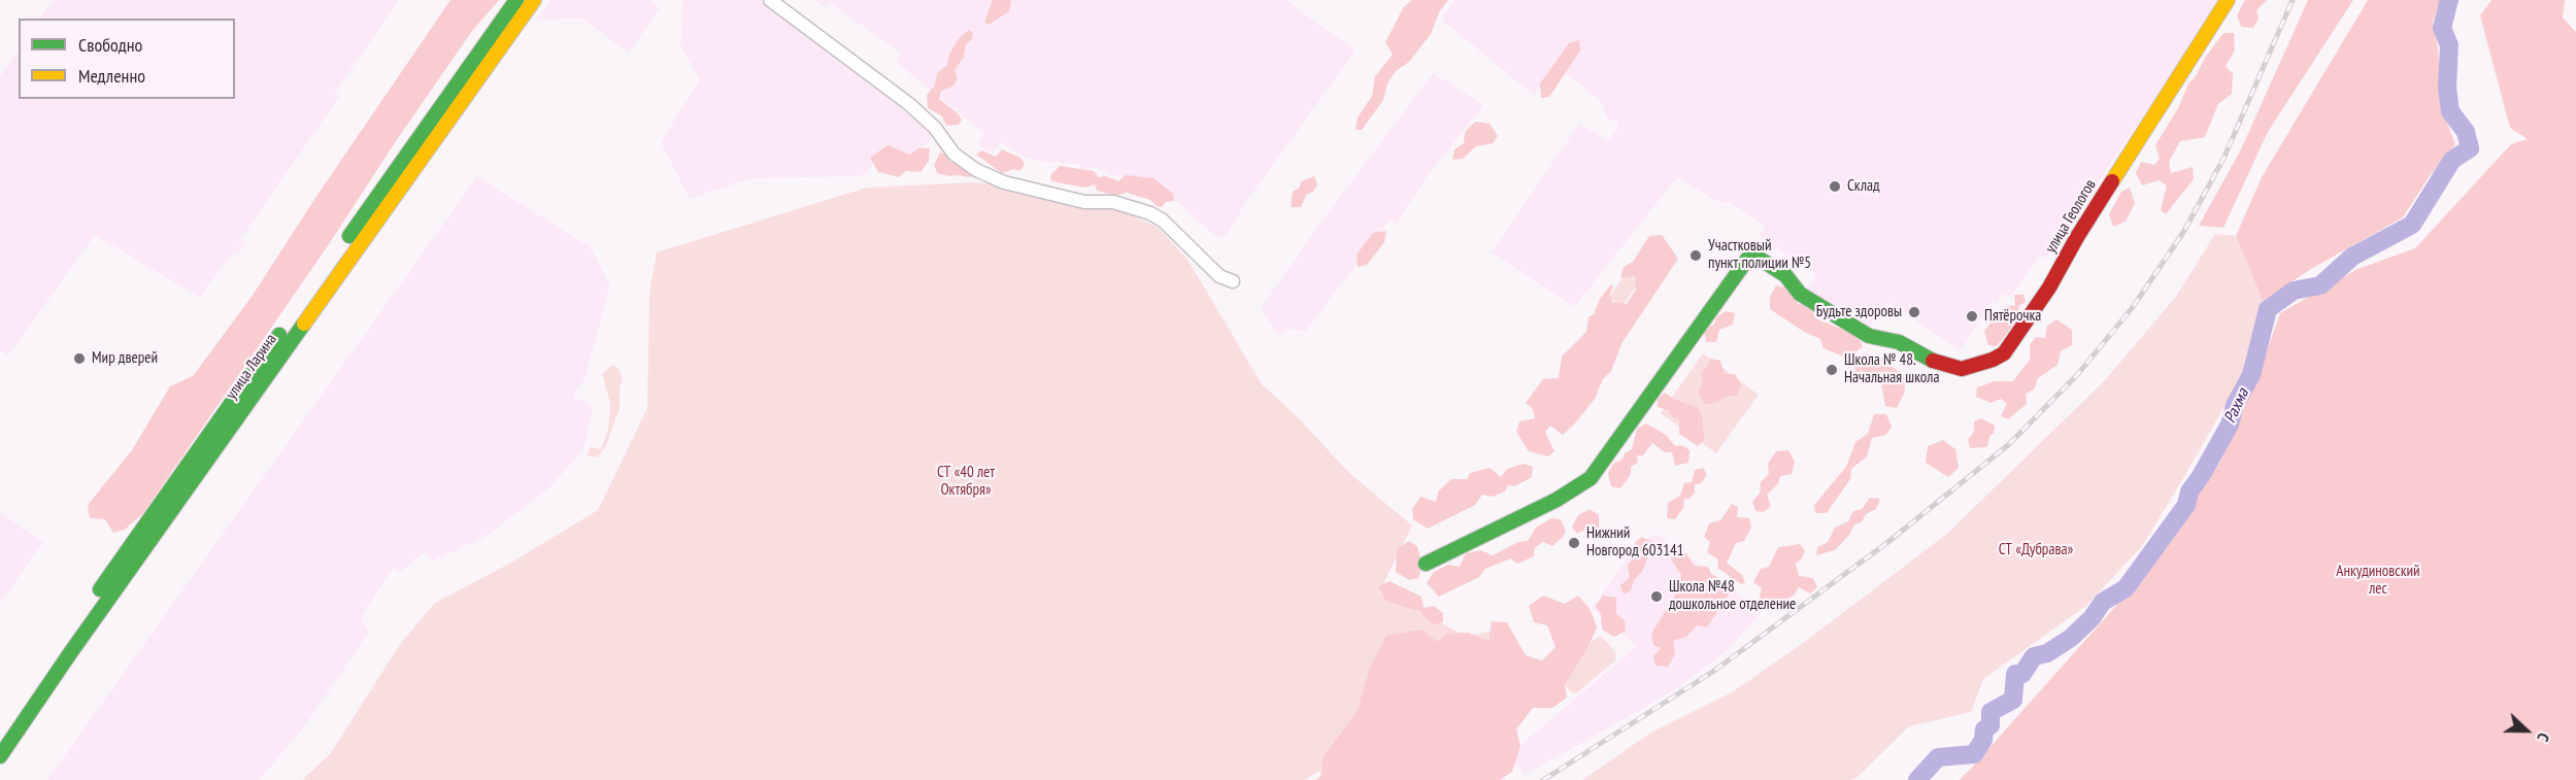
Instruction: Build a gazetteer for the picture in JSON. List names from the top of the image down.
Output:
{
  "streets": {
    "main road": ["улица Геологов", "улица Ларина"]
  },
  "water": ["Рахма"],
  "parks": ["СТ «40 лет Октября»", "СТ «Дубрава»", "Анкудиновский лес"],
  "places": [
    "Склад",
    "Участковый пункт полиции №5",
    "Будьте здоровы",
    "Пятёрочка",
    "Мир дверей",
    "Школа № 48. Начальная школа",
    "Нижний Новгород 603141",
    "Школа №48 дошкольное отделение"
  ],
  "legend": ["Свободно", "Медленно"],
  "north": "right"
}
